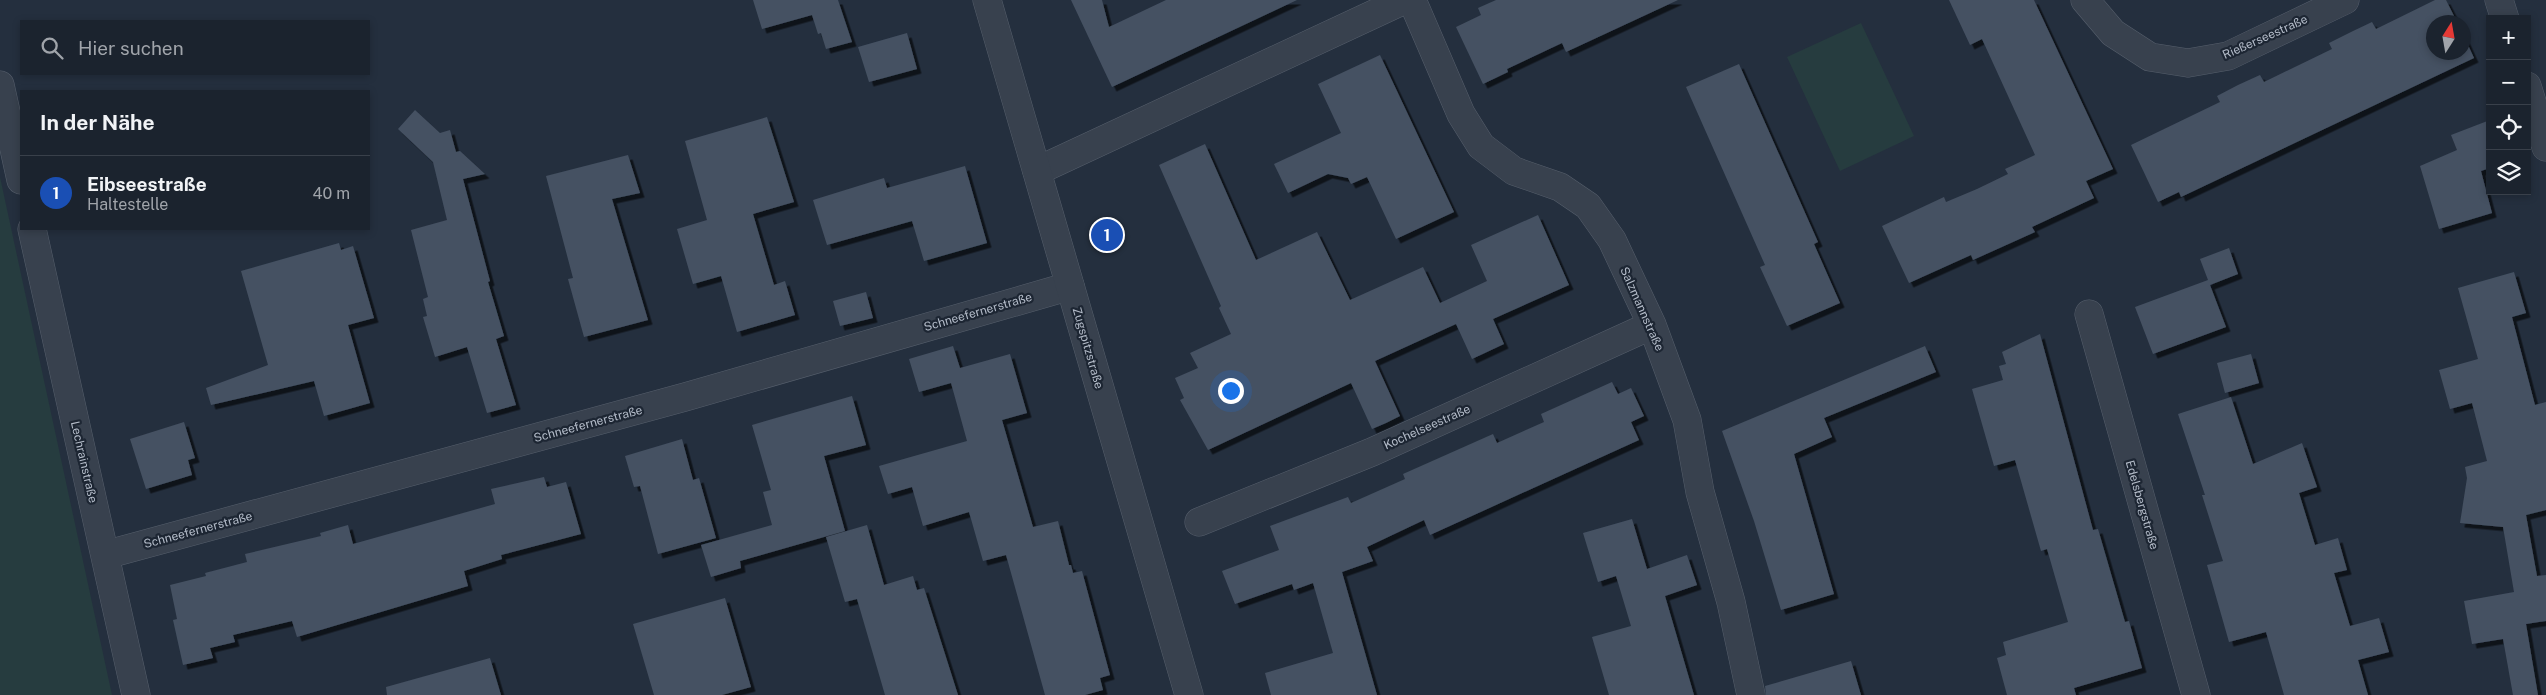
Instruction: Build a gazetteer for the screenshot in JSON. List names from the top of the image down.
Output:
{
  "streets": {
    "street": [
      "Rießerseestraße",
      "Salzmannstraße",
      "Schneefernerstraße",
      "Zugspitzstraße",
      "Kochelseestraße",
      "Lechrainstraße",
      "Edelsbergstraße"
    ]
  },
  "crossings": [
    ["Salzmannstraße", "Kochelseestraße"],
    ["Schneefernerstraße", "Zugspitzstraße"],
    ["Schneefernerstraße", "Lechrainstraße"]
  ],
  "north": "top",
  "page": {
    "map_buttons": ["+", "−"],
    "search": "Hier suchen",
    "heading": "In der Nähe",
    "list": [
      {
        "mark": "1",
        "name": "Eibseestraße",
        "note": "Haltestelle",
        "value": "40 m"
      }
    ],
    "pins": "1"
  }
}
